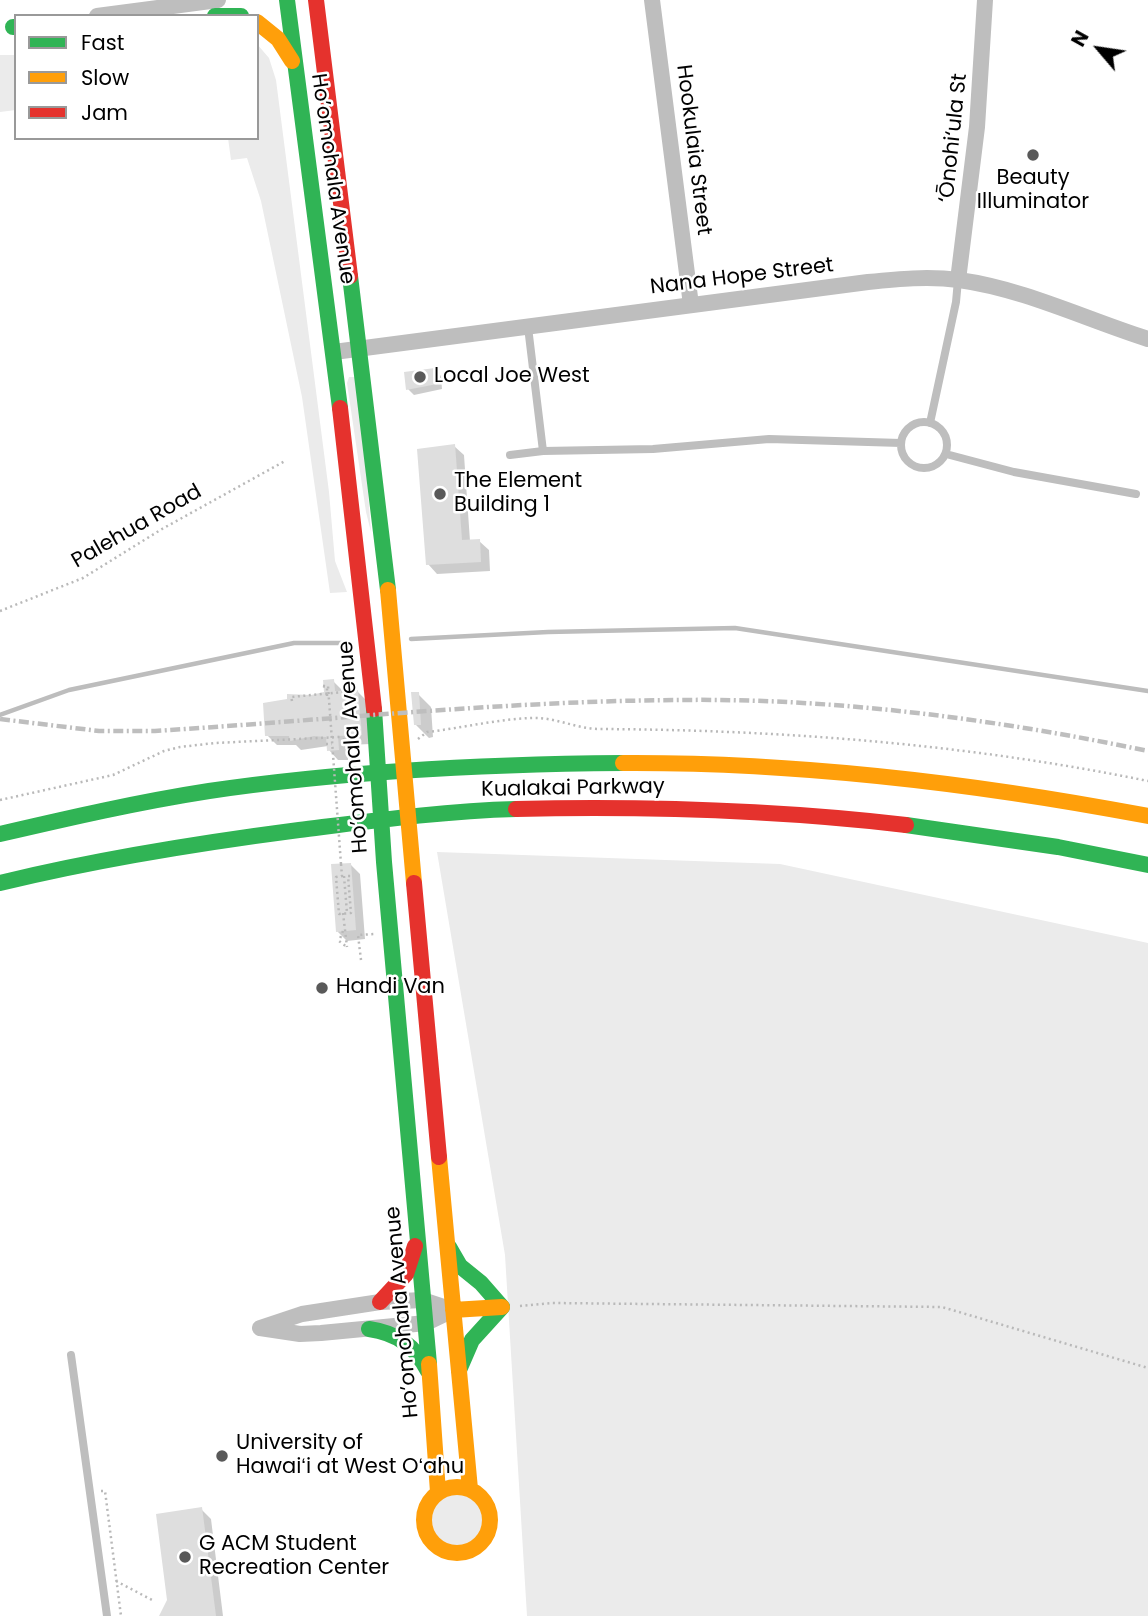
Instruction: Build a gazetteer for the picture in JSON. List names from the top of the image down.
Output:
{
  "streets": {
    "main road": ["Ho’omohala Avenue", "Kualakai Parkway"],
    "street": ["‘Ōnohi‘ula St", "Hookulaia Street", "Nana Hope Street"],
    "path": ["Palehua Road"]
  },
  "crossings": [
    ["‘Ōnohi‘ula St", "Nana Hope Street"],
    ["Hookulaia Street", "Nana Hope Street"],
    ["Ho’omohala Avenue", "Nana Hope Street"],
    ["Ho’omohala Avenue", "Kualakai Parkway"]
  ],
  "places": [
    "Beauty Illuminator",
    "Local Joe West",
    "The Element Building 1",
    "Handi Van",
    "University of Hawaiʻi at West Oʻahu",
    "G ACM Student Recreation Center"
  ],
  "legend": ["Fast", "Slow", "Jam"],
  "north": "top left"
}
